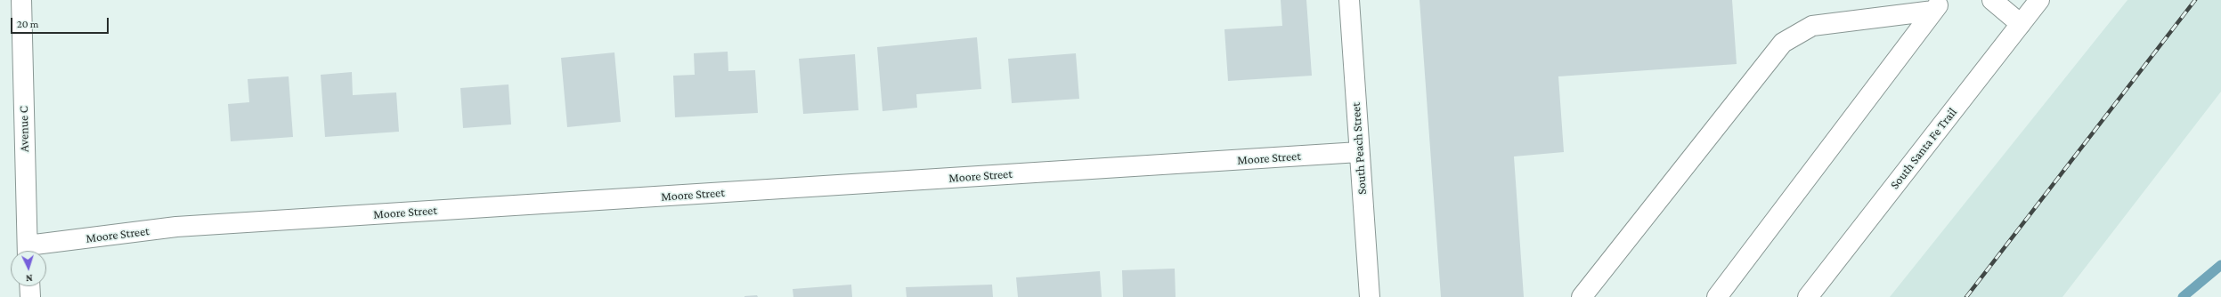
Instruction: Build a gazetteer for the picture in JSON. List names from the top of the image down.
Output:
{
  "streets": {
    "street": [
      "Avenue C",
      "South Peach Street",
      "South Santa Fe Trail",
      "Moore Street"
    ]
  },
  "crossings": [
    ["South Peach Street", "Moore Street"]
  ],
  "scale_bar": "20 m",
  "north": "bottom"
}
